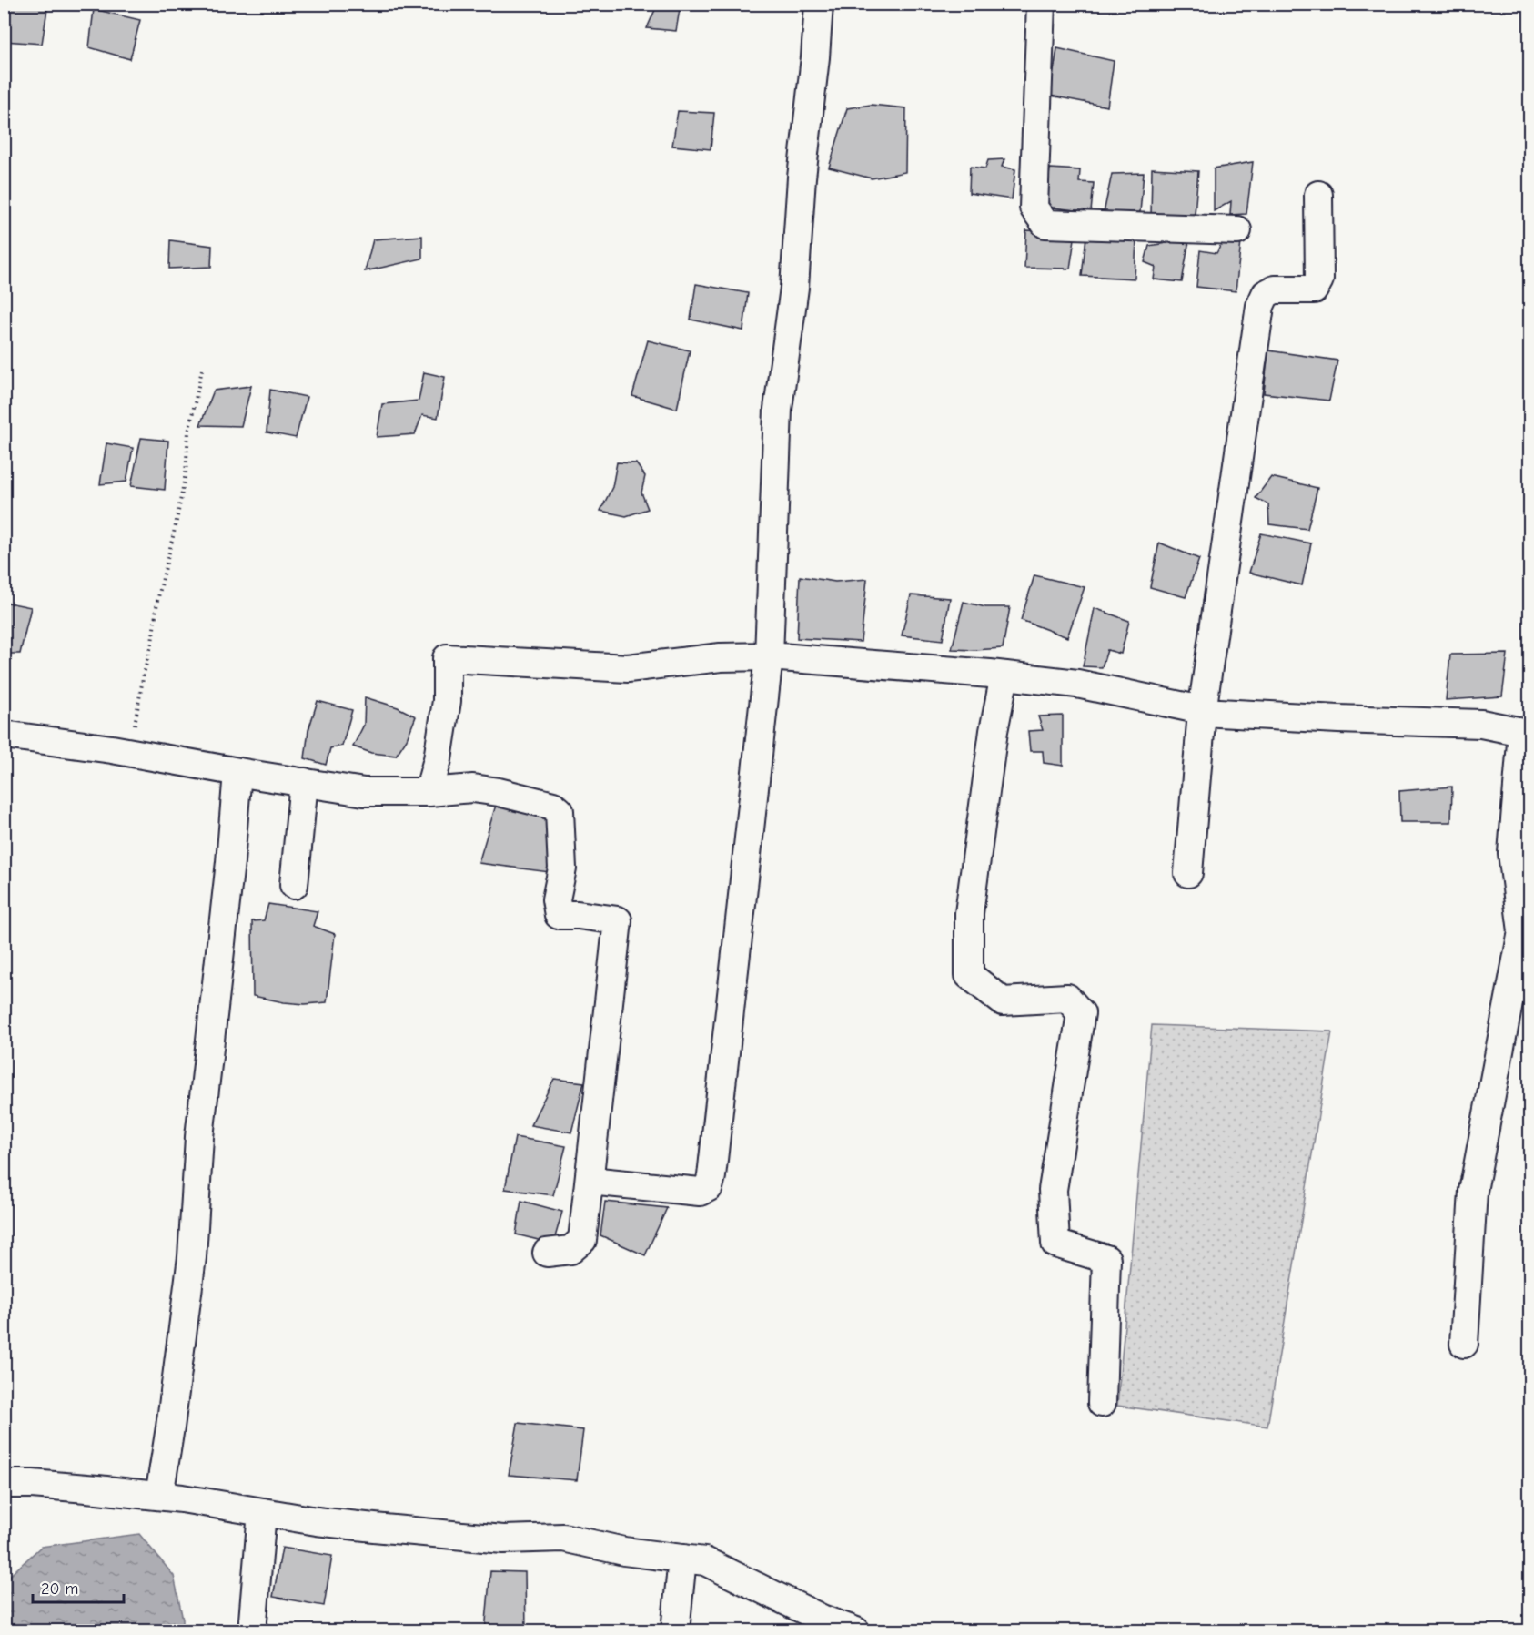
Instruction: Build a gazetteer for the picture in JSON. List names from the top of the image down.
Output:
{
  "scale_bar": "20 m"
}
